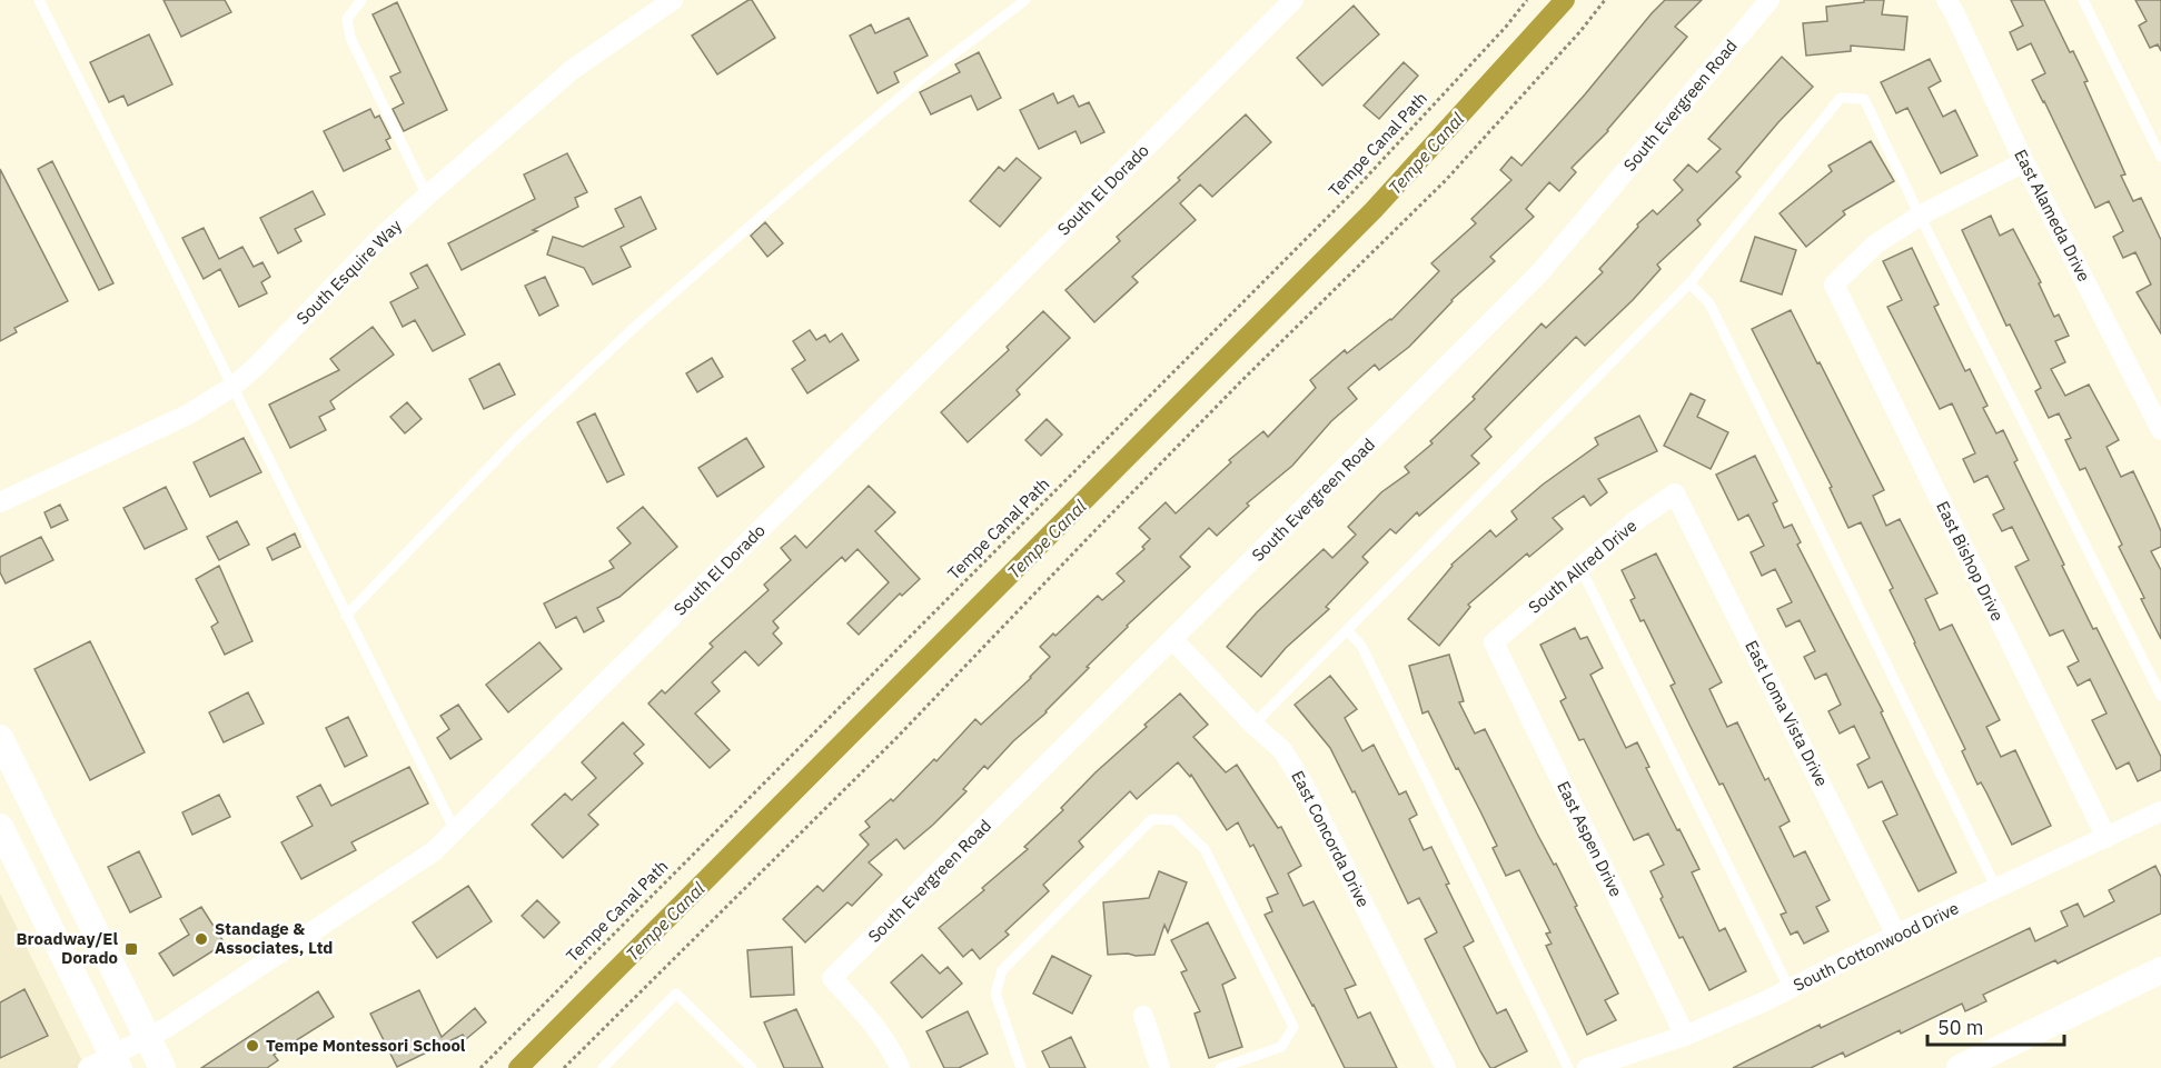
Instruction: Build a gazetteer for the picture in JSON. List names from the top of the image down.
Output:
{
  "streets": {
    "street": [
      "South Evergreen Road",
      "South El Dorado",
      "East Alameda Drive",
      "South Esquire Way",
      "East Bishop Drive",
      "South Allred Drive",
      "East Loma Vista Drive",
      "East Concorda Drive",
      "East Aspen Drive",
      "South Cottonwood Drive"
    ],
    "path": ["Tempe Canal Path"]
  },
  "crossings": [
    ["South Evergreen Road", "East Concorda Drive"],
    ["East Bishop Drive", "South Cottonwood Drive"],
    ["South Allred Drive", "East Loma Vista Drive"],
    ["South Allred Drive", "East Aspen Drive"],
    ["East Loma Vista Drive", "South Cottonwood Drive"],
    ["East Aspen Drive", "South Cottonwood Drive"]
  ],
  "water": ["Tempe Canal"],
  "places": {
    "other": ["Standage & Associates, Ltd", "Tempe Montessori School"],
    "transit": ["Broadway/El Dorado"]
  },
  "scale_bar": "50 m"
}
